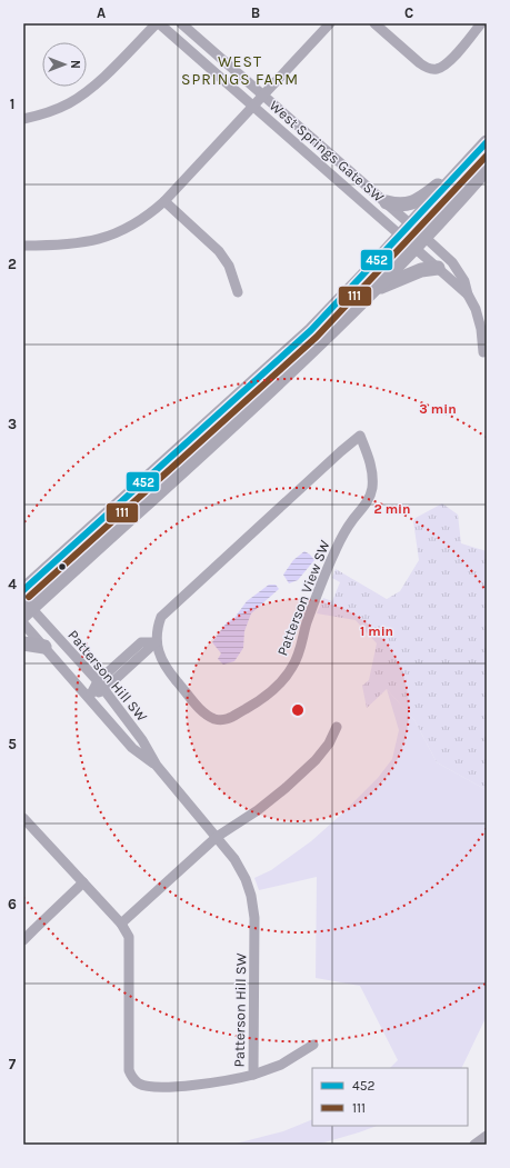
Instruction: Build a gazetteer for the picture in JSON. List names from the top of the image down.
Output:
{
  "streets": {
    "street": ["West Springs Gate SW", "Patterson View SW", "Patterson Hill SW"]
  },
  "districts": ["WEST SPRINGS FARM"],
  "lines": ["transit line 452", "transit line 111"],
  "legend": ["452", "111"],
  "north": "right",
  "grid": {
    "columns": ["A", "B", "C"],
    "rows": [
      "1",
      "2",
      "3",
      "4",
      "5",
      "6",
      "7"
    ]
  },
  "rings": ["3 min", "2 min", "1 min"]
}
